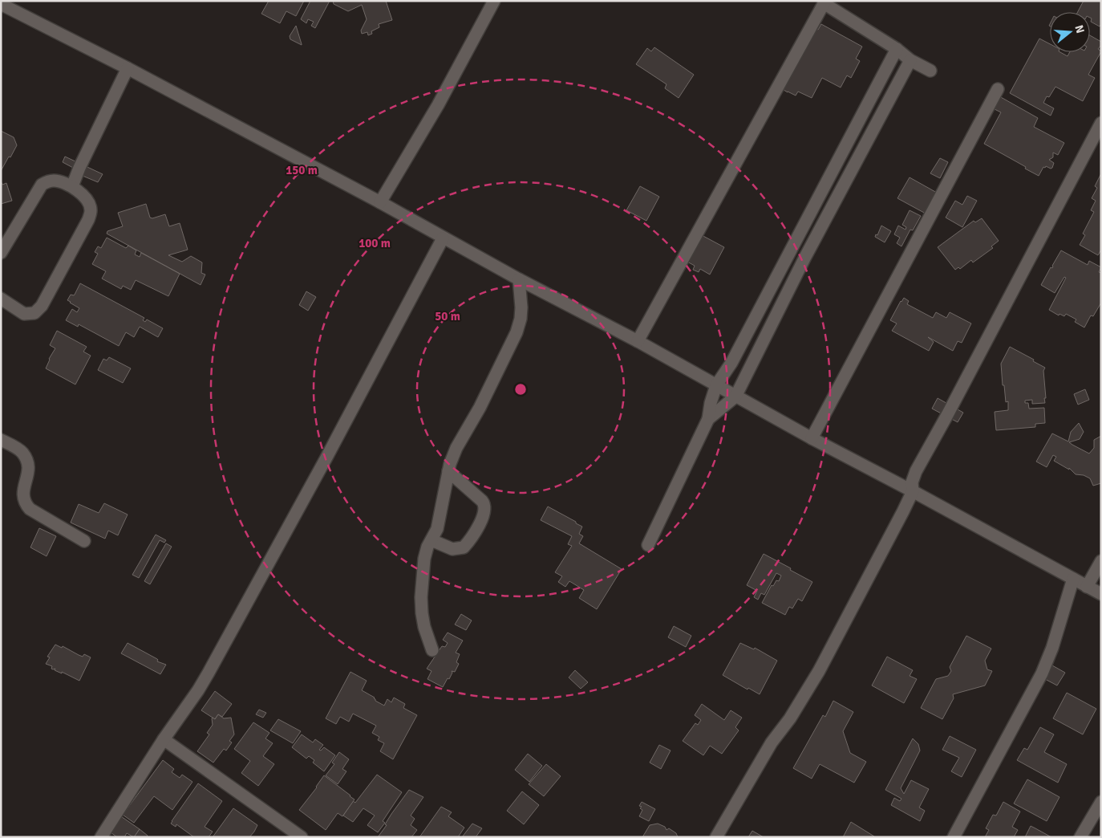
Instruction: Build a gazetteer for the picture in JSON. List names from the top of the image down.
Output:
{
  "north": "right",
  "rings": ["150 m", "100 m", "50 m"]
}
